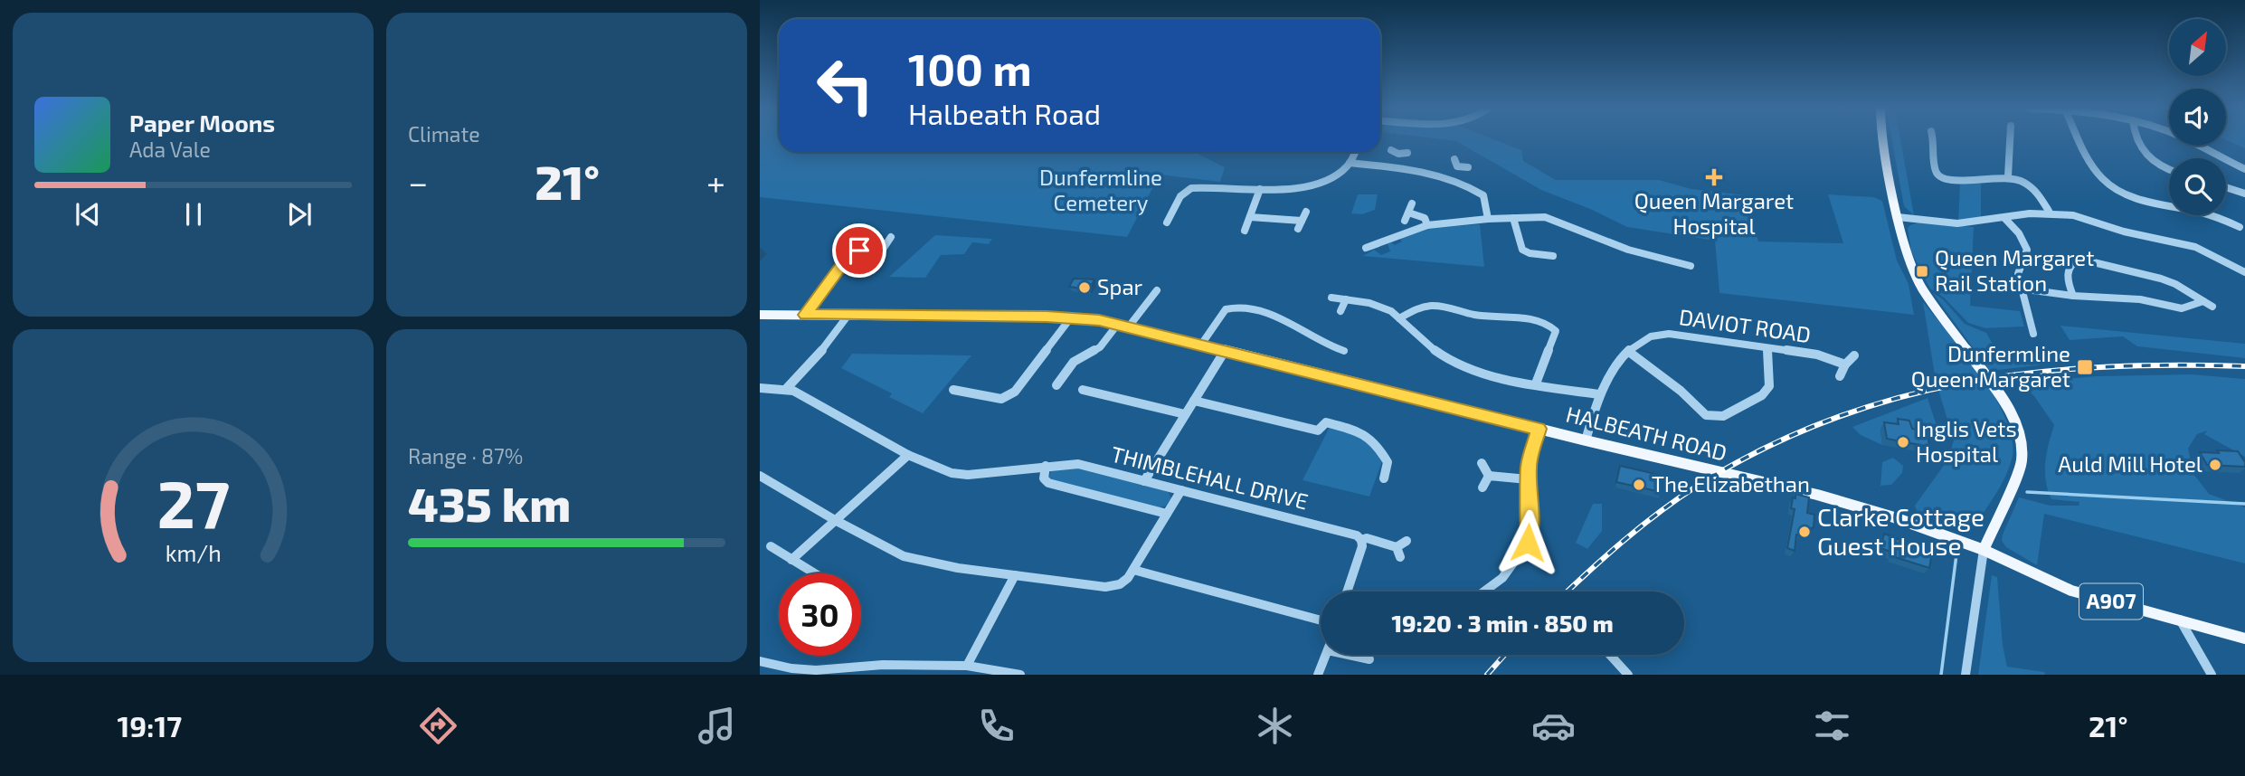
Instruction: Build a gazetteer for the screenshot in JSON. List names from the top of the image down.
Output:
{
  "streets": {
    "main road": ["HALBEATH ROAD", "A907"],
    "street": ["DAVIOT ROAD", "THIMBLEHALL DRIVE"]
  },
  "crossings": [
    ["DAVIOT ROAD", "HALBEATH ROAD"]
  ],
  "parks": ["Dunfermline Cemetery"],
  "places": {
    "health": ["Queen Margaret Hospital"],
    "transit": ["Queen Margaret Rail Station", "Dunfermline Queen Margaret"],
    "other": [
      "Spar",
      "Inglis Vets Hospital",
      "Auld Mill Hotel",
      "The Elizabethan",
      "Clarke Cottage Guest House"
    ]
  },
  "north": "top right",
  "page": {
    "tile": [
      "Climate",
      ["Range · 87%", "435 km"]
    ],
    "turn": ["100 m", "Halbeath Road"],
    "song": ["Paper Moons", "Ada Vale"],
    "heat": ["−", "21°", "+"],
    "limit": "30",
    "trip": "19:20 · 3 min · 850 m",
    "tabs": ["19:17", "21°"],
    "gauge": ["27", "km/h"]
  }
}
